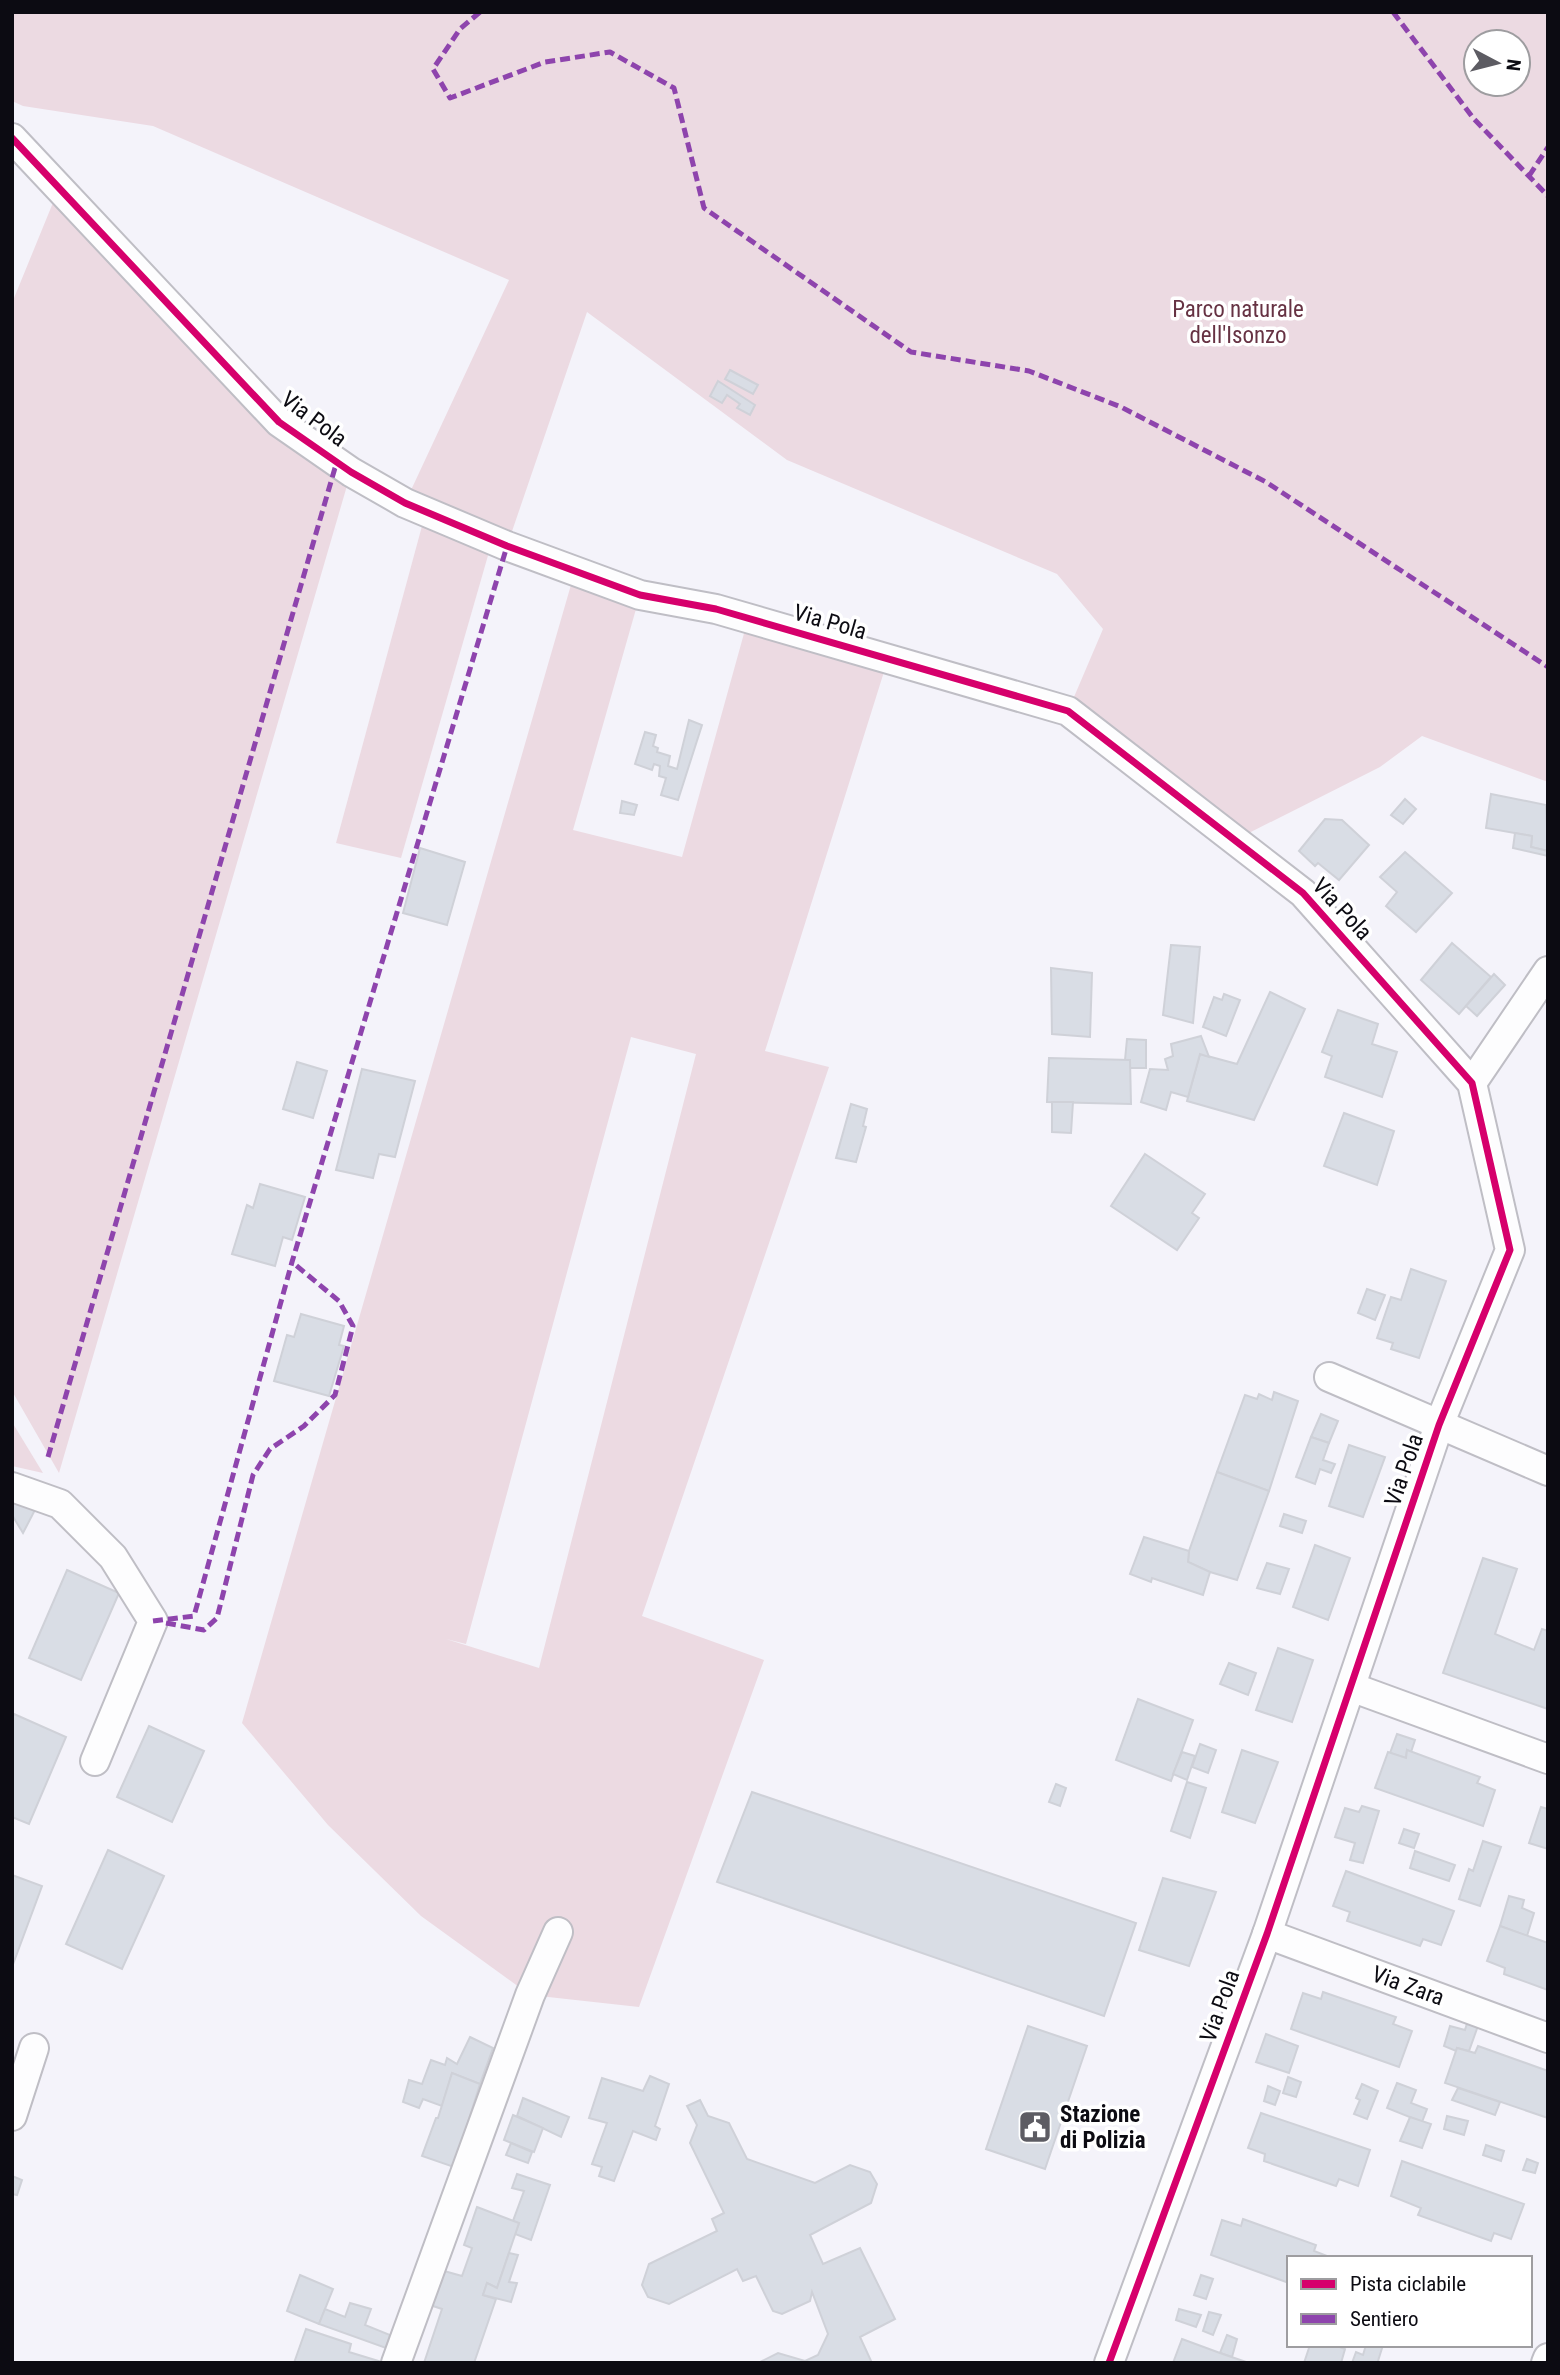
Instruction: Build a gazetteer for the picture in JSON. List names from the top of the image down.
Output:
{
  "streets": {
    "street": ["Via Pola", "Via Zara"]
  },
  "crossings": [
    ["Via Pola", "Via Zara"]
  ],
  "parks": ["Parco naturale dell'Isonzo"],
  "places": {
    "public building": ["Stazione di Polizia"]
  },
  "legend": ["Pista ciclabile", "Sentiero"],
  "north": "right"
}
